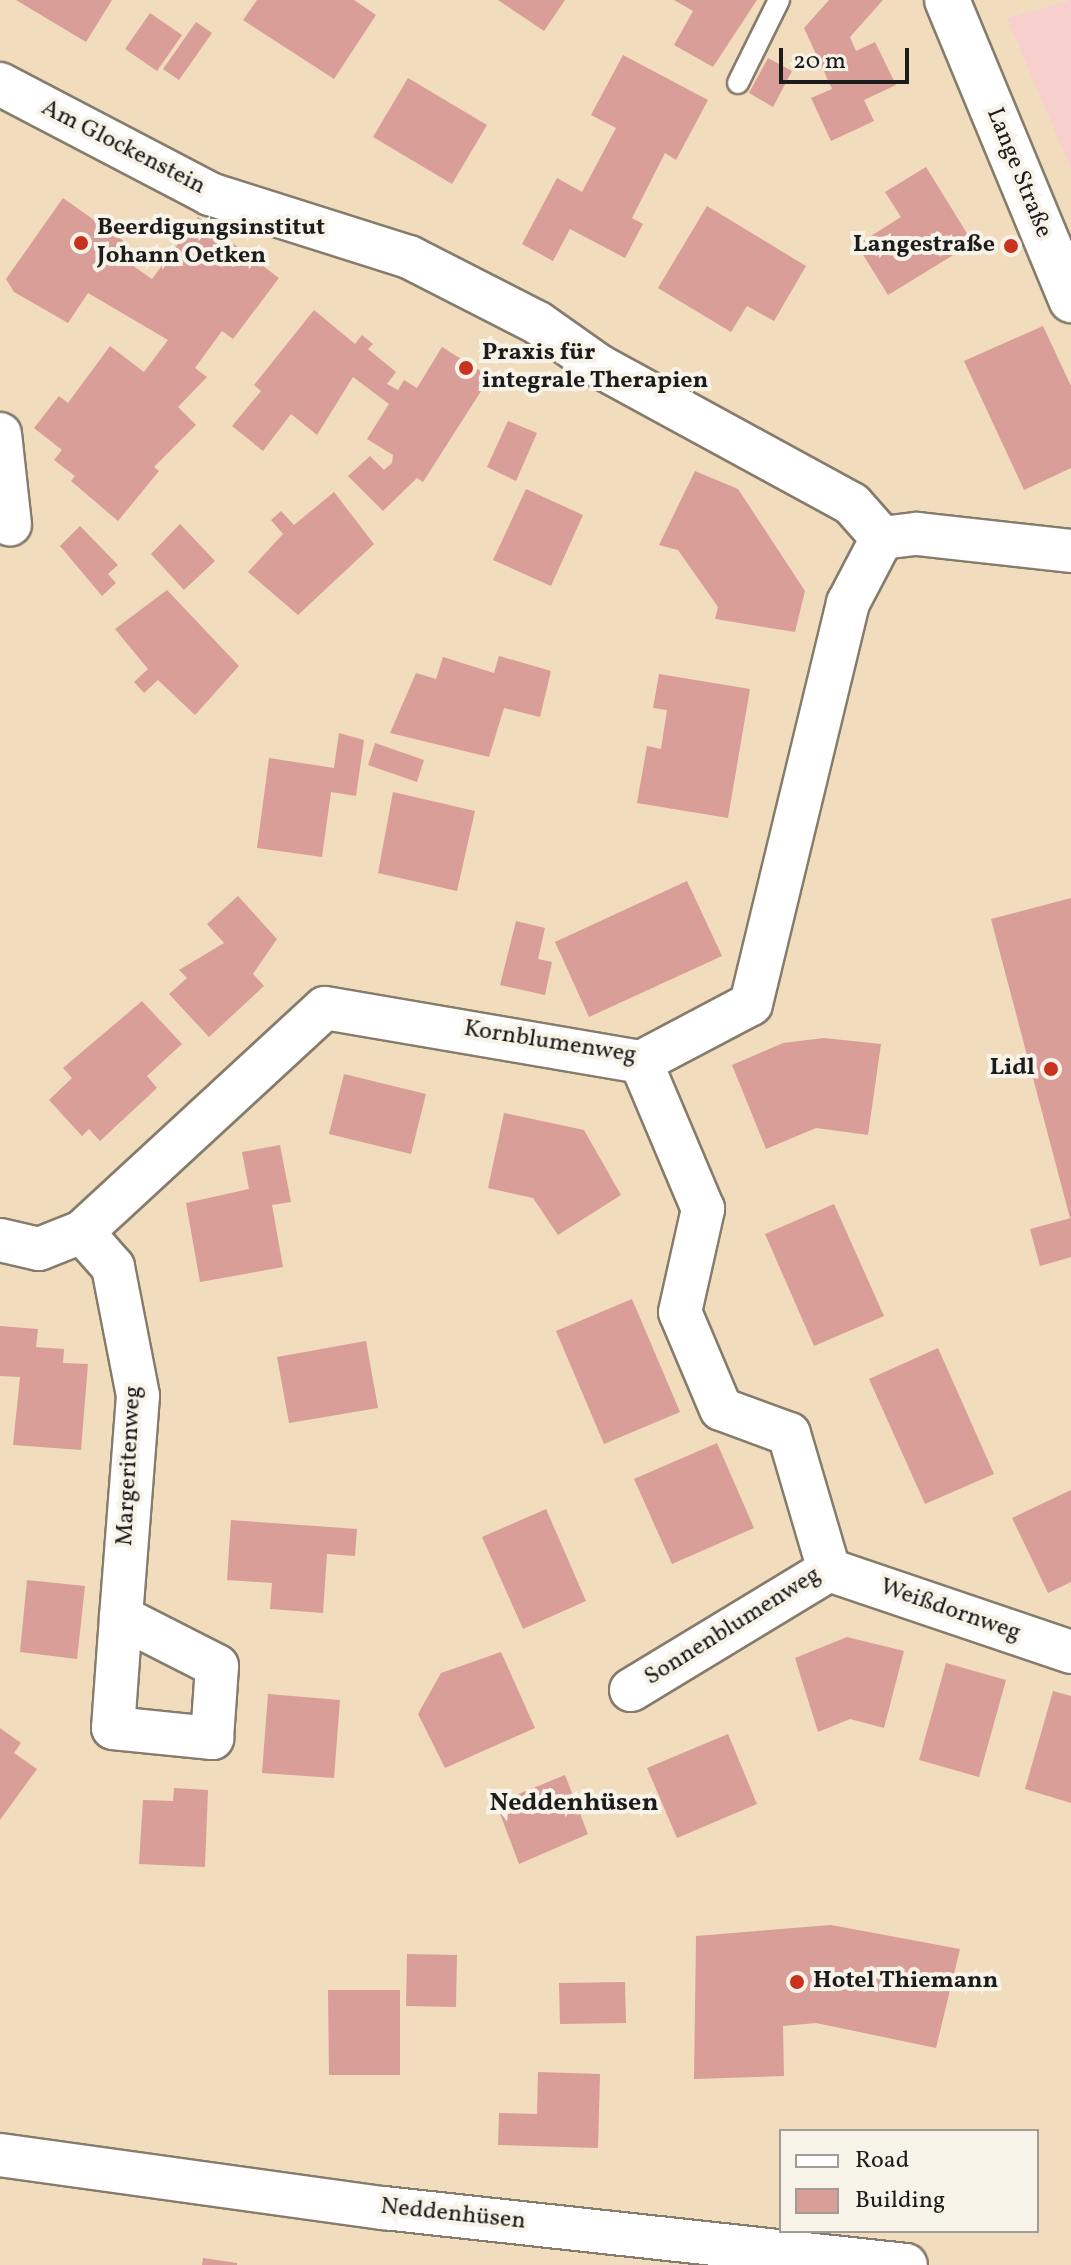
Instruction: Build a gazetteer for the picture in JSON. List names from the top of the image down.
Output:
{
  "streets": {
    "street": [
      "Am Glockenstein",
      "Lange Straße",
      "Kornblumenweg",
      "Margeritenweg",
      "Weißdornweg",
      "Sonnenblumenweg",
      "Neddenhüsen"
    ]
  },
  "crossings": [
    ["Am Glockenstein", "Kornblumenweg"],
    ["Kornblumenweg", "Margeritenweg"],
    ["Kornblumenweg", "Sonnenblumenweg"],
    ["Weißdornweg", "Sonnenblumenweg"]
  ],
  "districts": ["Neddenhüsen"],
  "places": [
    "Beerdigungsinstitut Johann Oetken",
    "Langestraße",
    "Praxis für integrale Therapien",
    "Lidl",
    "Hotel Thiemann"
  ],
  "legend": ["Road", "Building"],
  "scale_bar": "20 m"
}
